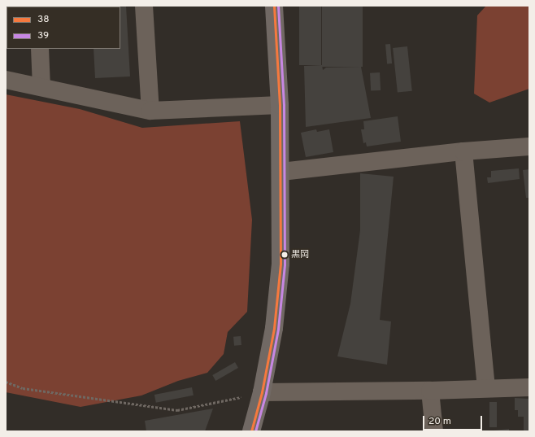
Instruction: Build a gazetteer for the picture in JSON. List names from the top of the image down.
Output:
{
  "places": ["黒岡"],
  "lines": ["transit line 38", "transit line 39"],
  "legend": ["38", "39"],
  "scale_bar": "20 m"
}
